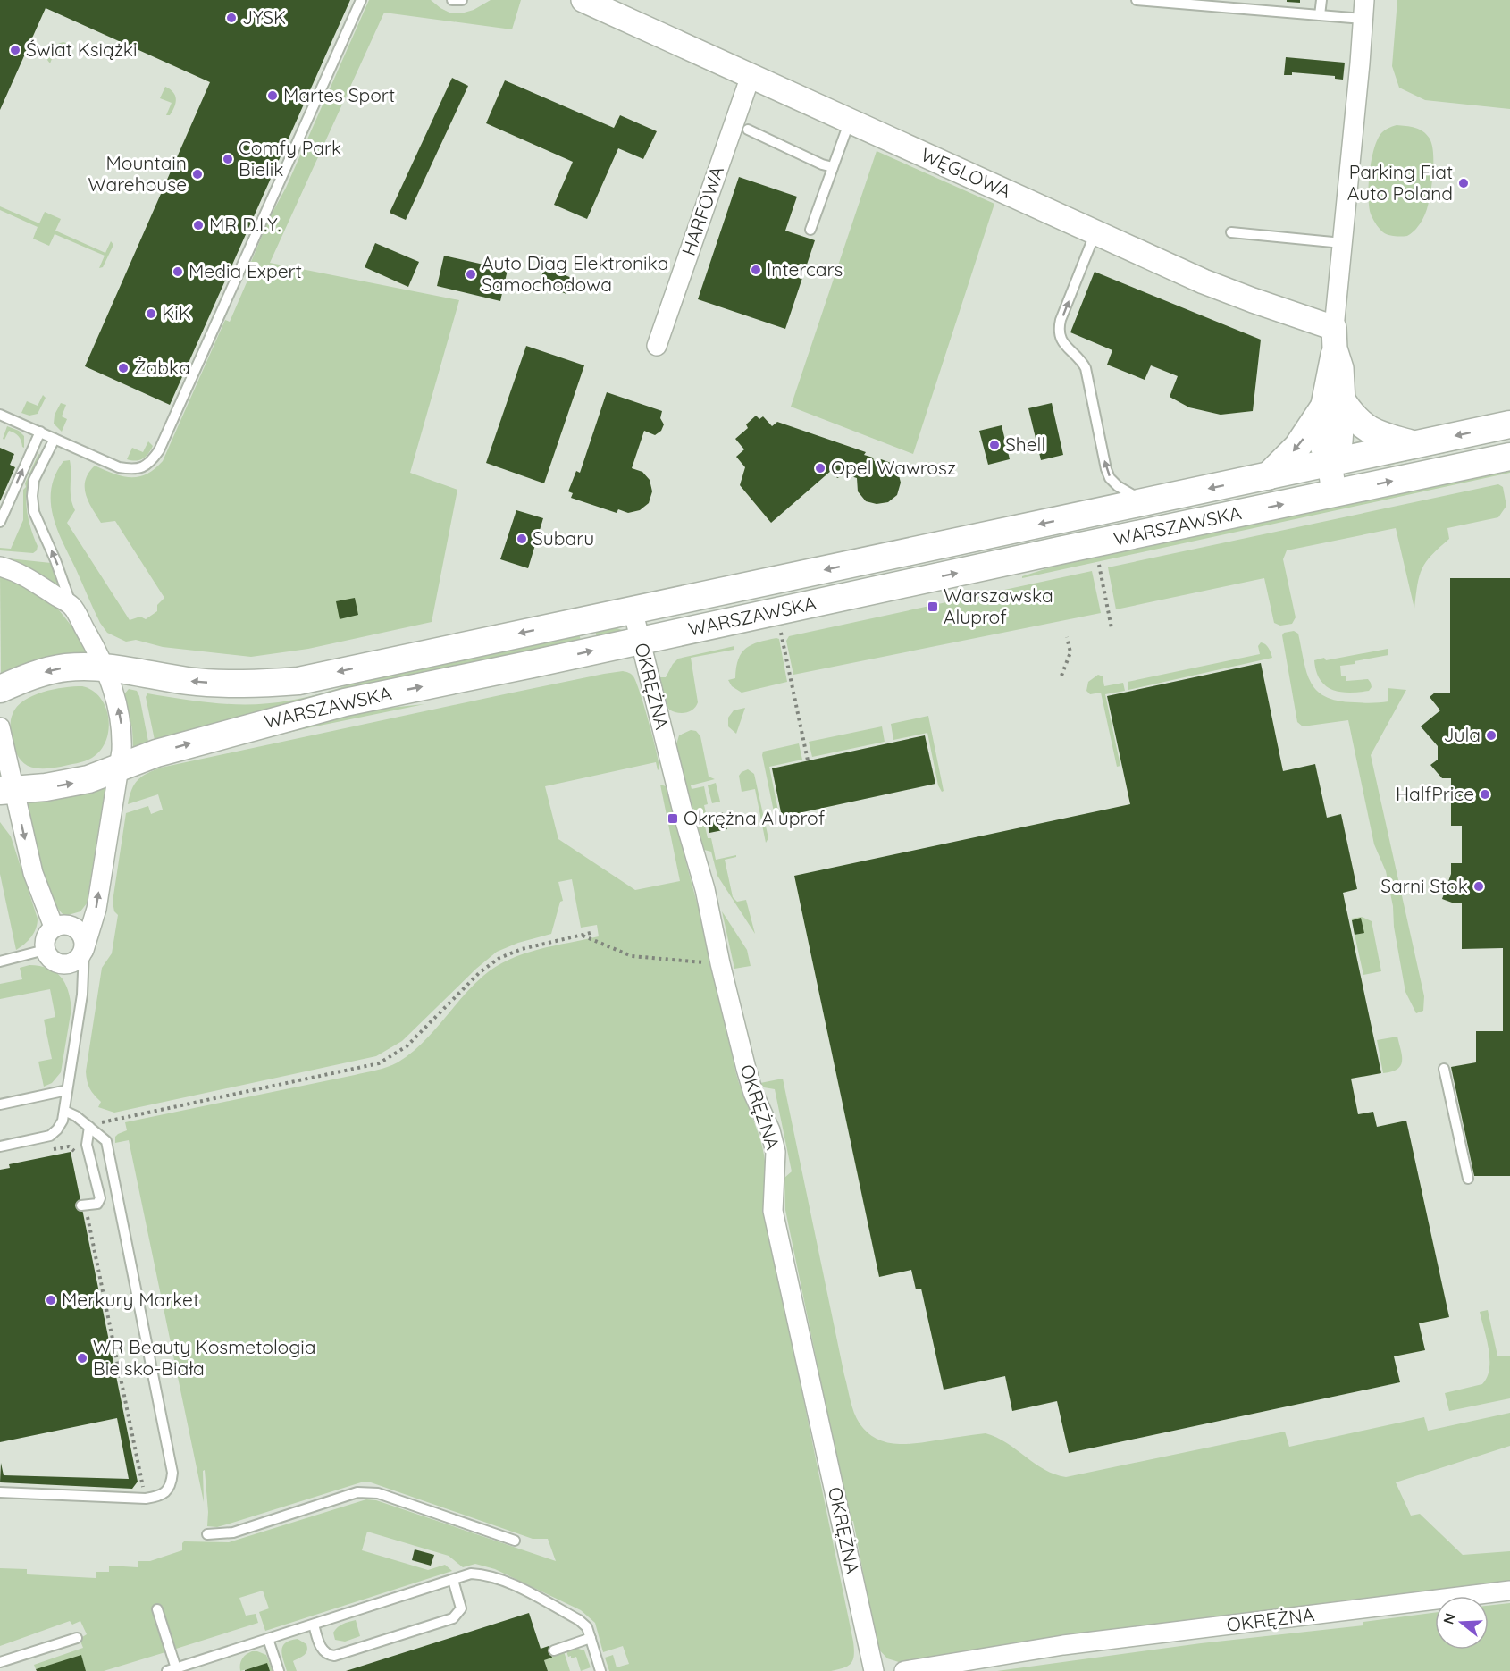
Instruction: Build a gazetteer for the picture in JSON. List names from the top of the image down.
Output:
{
  "streets": {
    "main road": ["WARSZAWSKA"],
    "street": ["WĘGLOWA", "HARFOWA", "OKRĘŻNA"]
  },
  "crossings": [
    ["WĘGLOWA", "HARFOWA"],
    ["WARSZAWSKA", "OKRĘŻNA"]
  ],
  "places": {
    "other": [
      "JYSK",
      "Świat Książki",
      "Martes Sport",
      "Comfy Park Bielik",
      "Mountain Warehouse",
      "Parking Fiat Auto Poland",
      "MR D.I.Y.",
      "Intercars",
      "Media Expert",
      "Auto Diag Elektronika Samochodowa",
      "KiK",
      "Żabka",
      "Shell",
      "Opel Wawrosz",
      "Subaru",
      "Jula",
      "HalfPrice",
      "Sarni Stok",
      "Merkury Market",
      "WR Beauty Kosmetologia Bielsko-Biała"
    ],
    "transit": ["Warszawska Aluprof", "Okrężna Aluprof"]
  },
  "north": "left"
}
